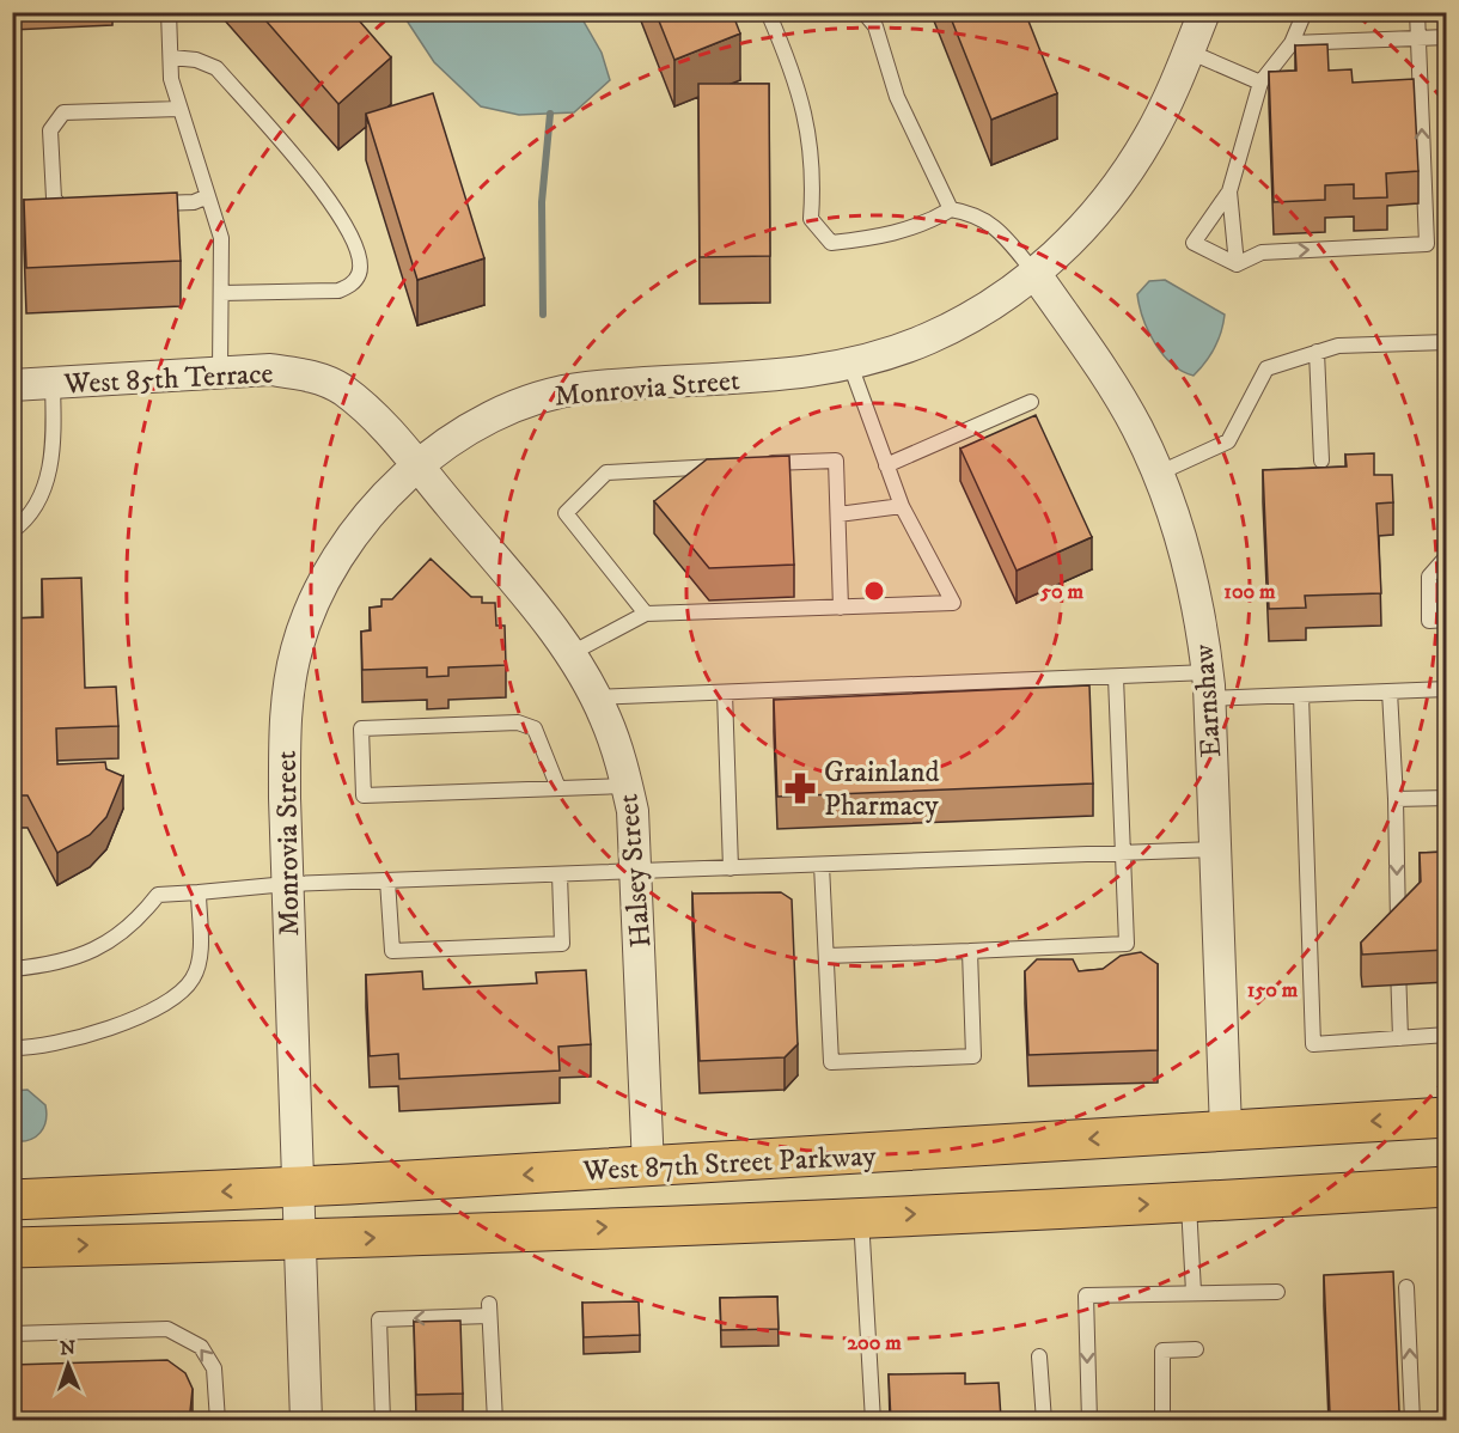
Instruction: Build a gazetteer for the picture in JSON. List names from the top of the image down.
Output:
{
  "streets": {
    "main road": ["West 87th Street Parkway"],
    "street": [
      "West 85th Terrace",
      "Monrovia Street",
      "Earnshaw",
      "Halsey Street"
    ]
  },
  "crossings": [
    ["West 85th Terrace", "Monrovia Street"],
    ["West 85th Terrace", "Halsey Street"],
    ["Monrovia Street", "Earnshaw"],
    ["Monrovia Street", "Halsey Street"],
    ["Monrovia Street", "West 87th Street Parkway"],
    ["Earnshaw", "West 87th Street Parkway"],
    ["Halsey Street", "West 87th Street Parkway"]
  ],
  "places": {
    "pharmacy": ["Grainland Pharmacy"]
  },
  "north": "top",
  "rings": [
    "50 m",
    "100 m",
    "150 m",
    "200 m"
  ]
}
